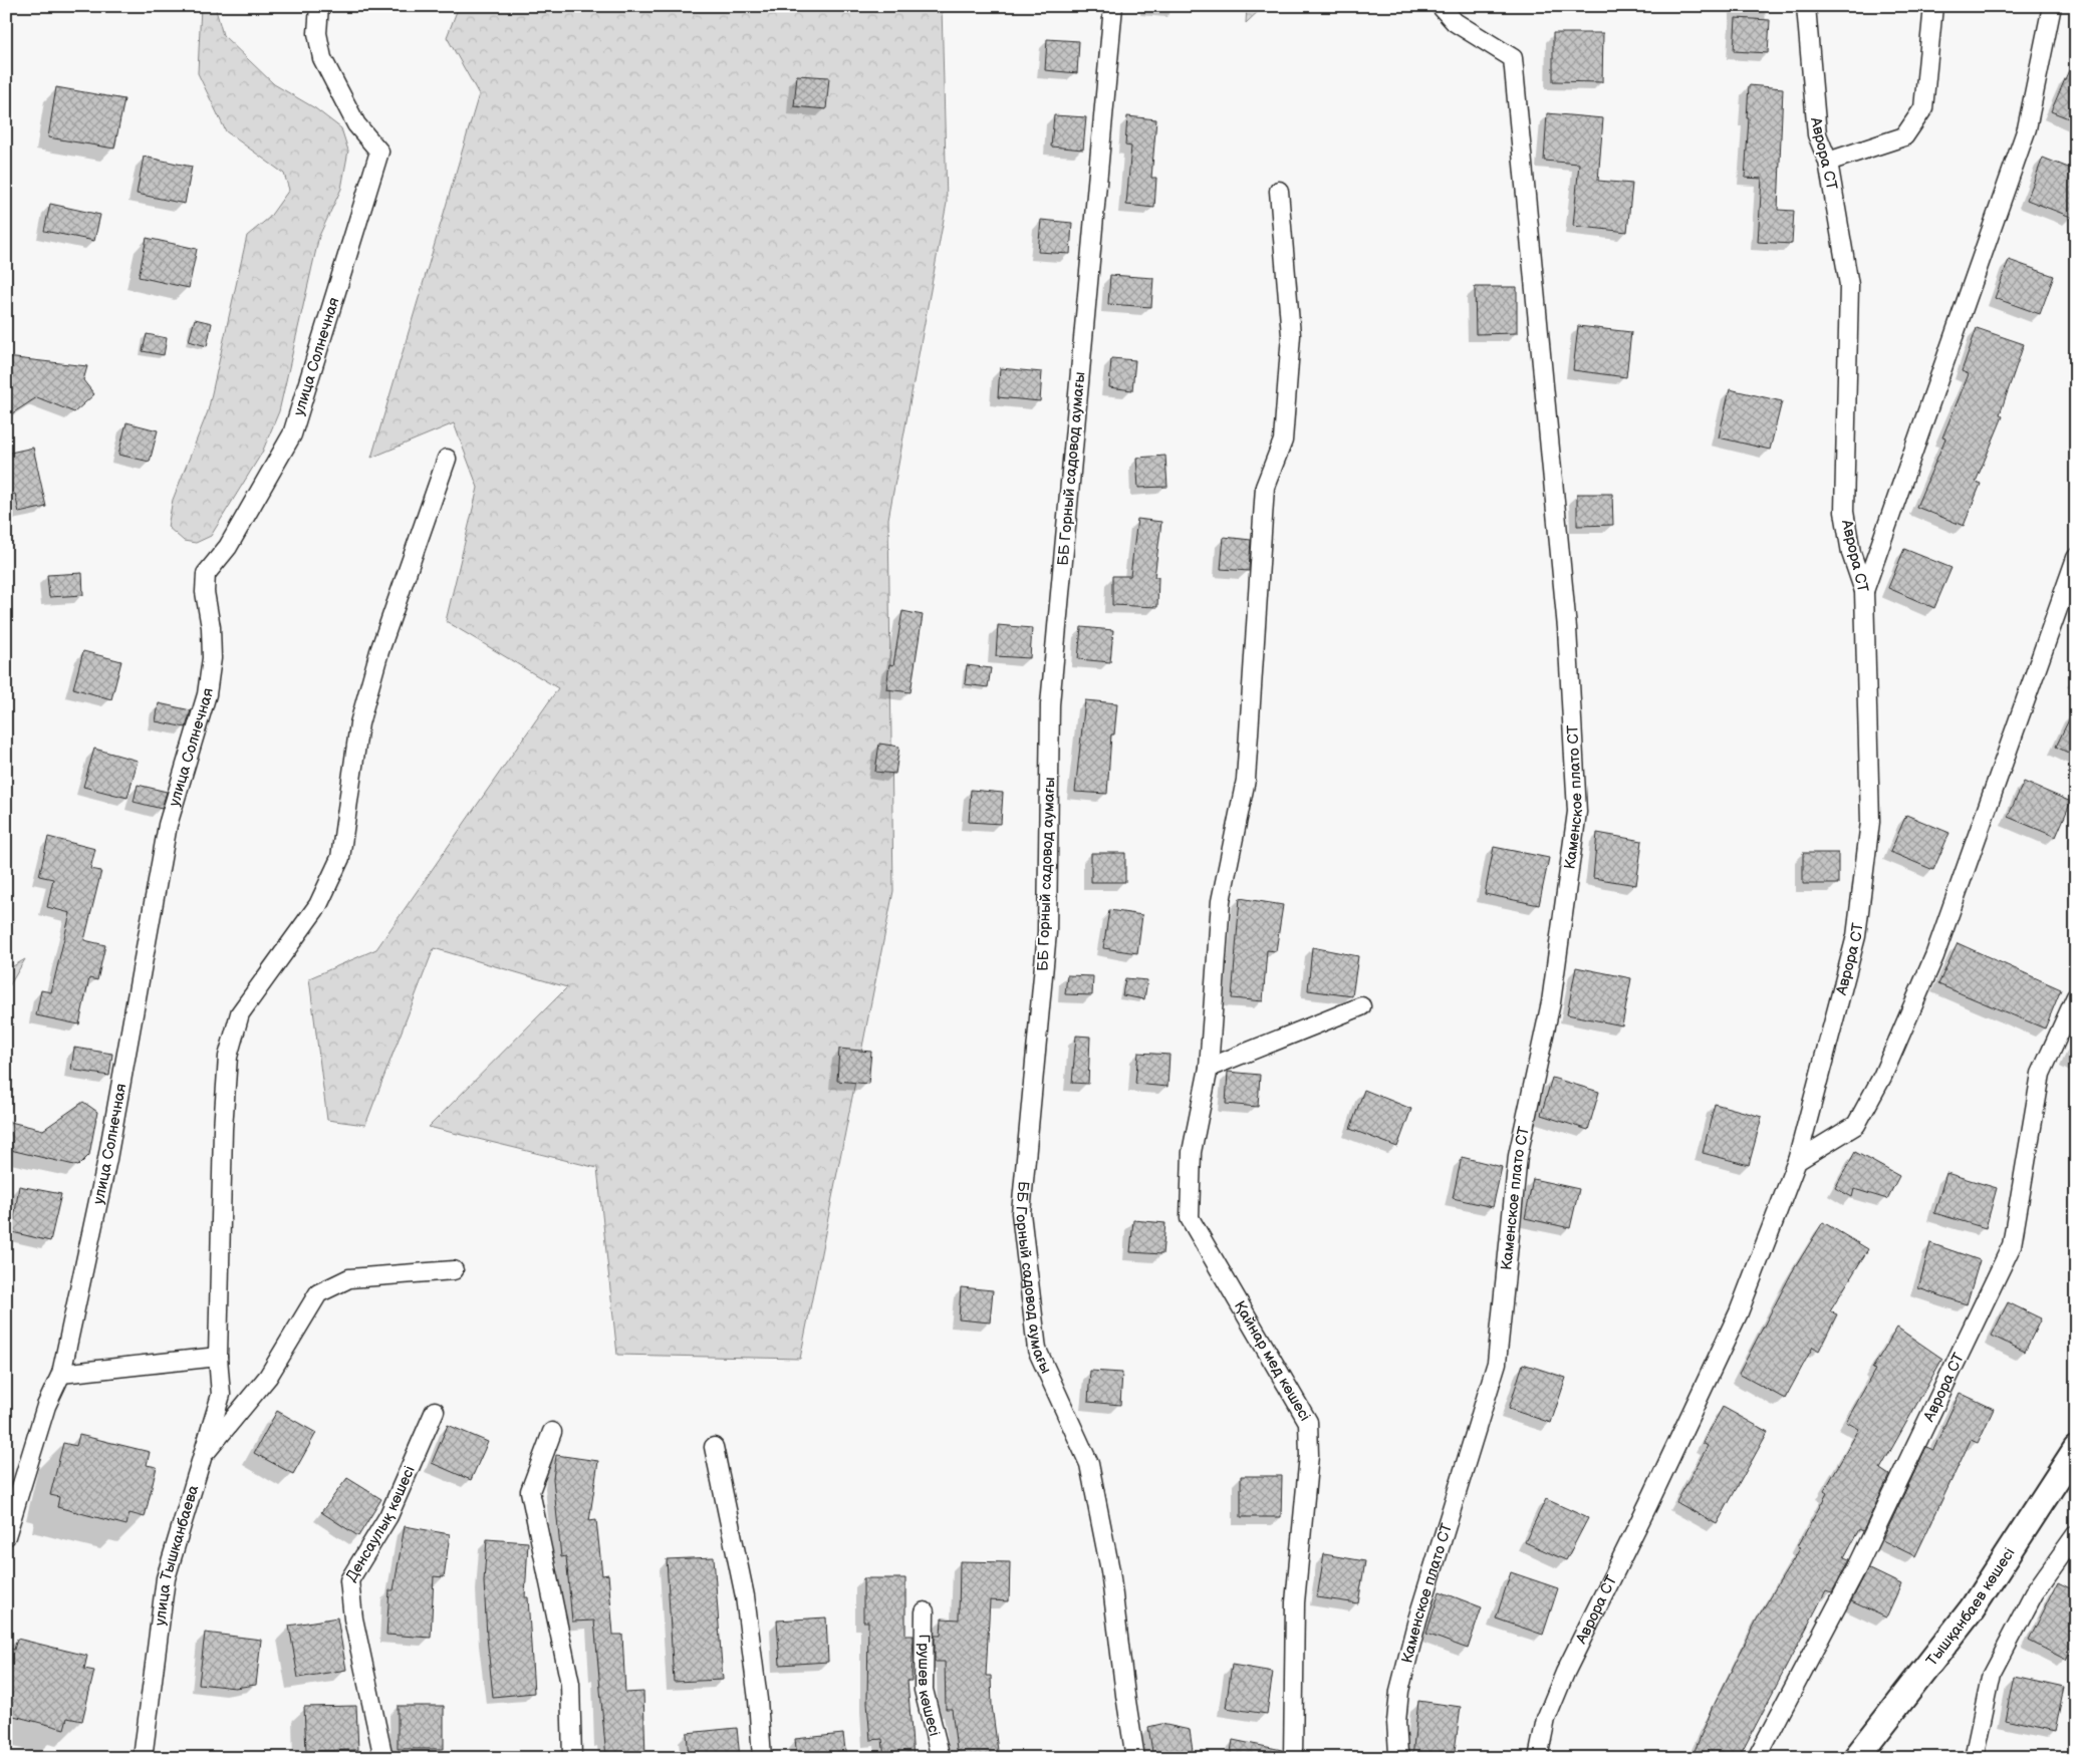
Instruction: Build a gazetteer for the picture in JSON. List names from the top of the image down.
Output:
{
  "streets": {
    "street": [
      "Аврора СТ",
      "улица Солнечная",
      "ББ Горный садовод аумағы",
      "Каменское плато СТ",
      "Қайнар мед көшесі",
      "Денсаулық көшесі",
      "улица Тышканбаева",
      "Тышқанбаев көшесі",
      "Грушев көшесі"
    ]
  }
}
